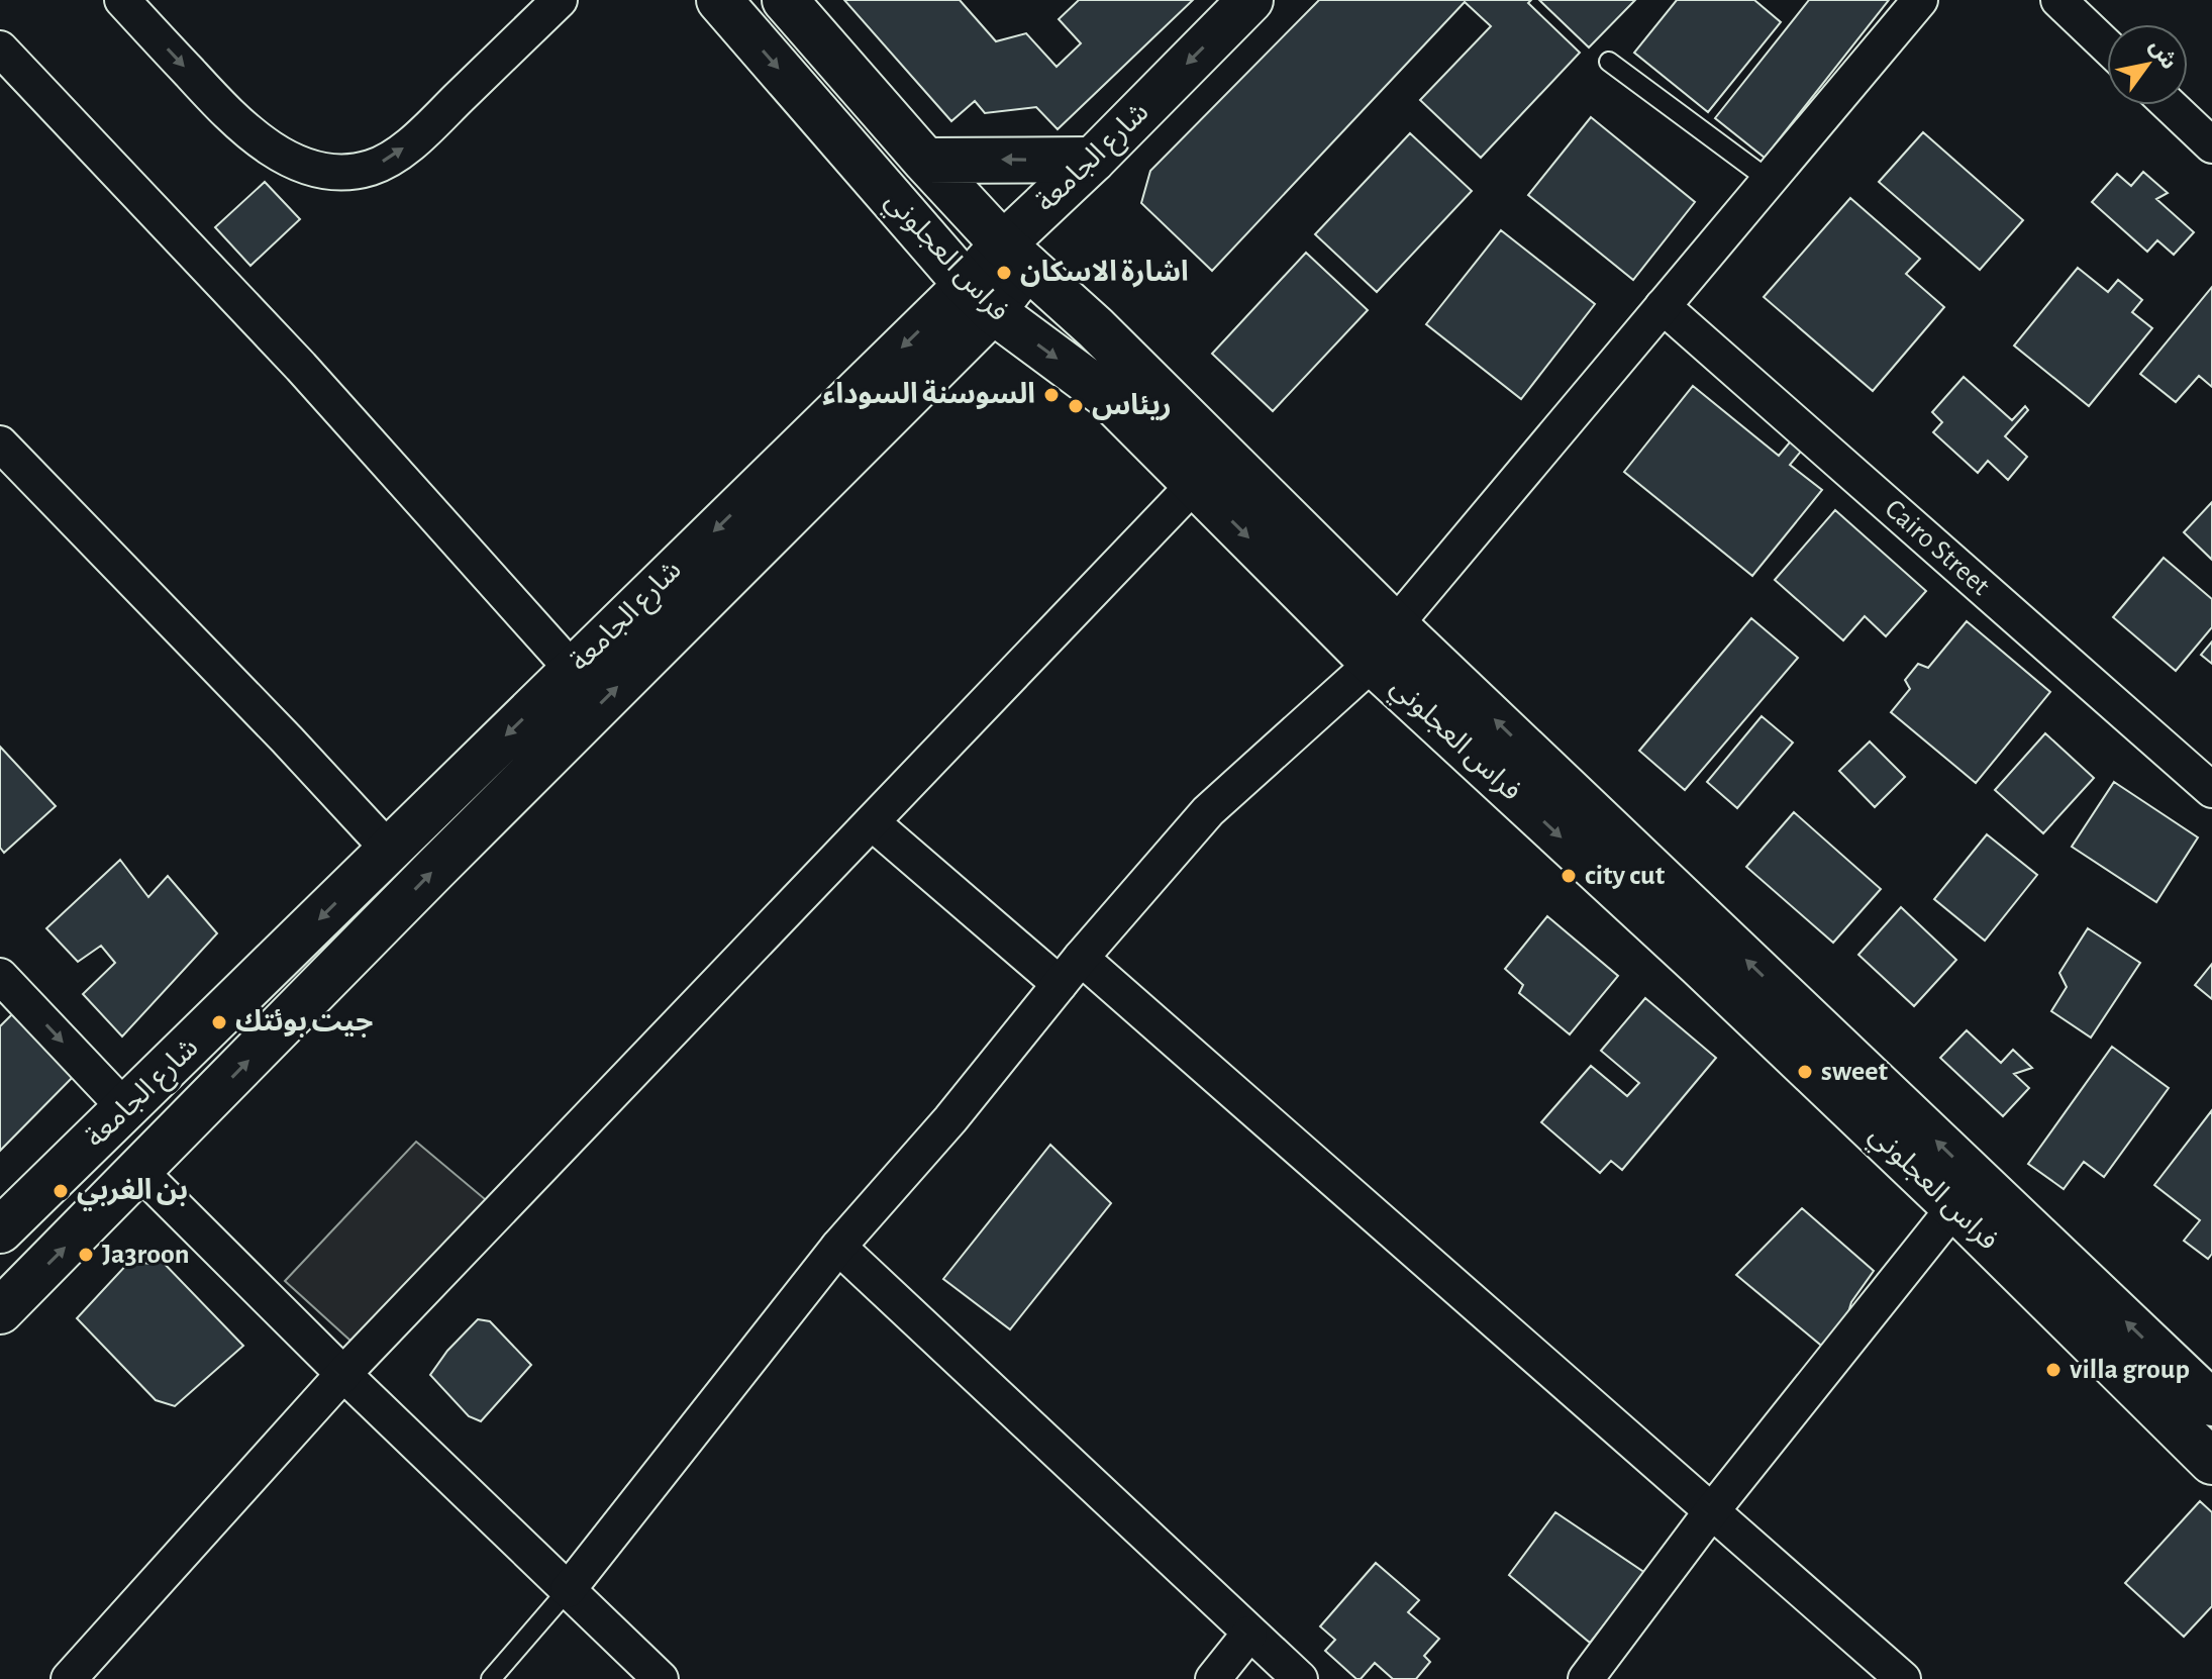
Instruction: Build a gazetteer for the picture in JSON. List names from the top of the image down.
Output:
{
  "streets": {
    "main road": ["شارع الجامعة", "فراس العجلوني"],
    "street": ["Cairo Street"]
  },
  "crossings": [
    ["شارع الجامعة", "فراس العجلوني"]
  ],
  "places": [
    "اشارة الاسكان",
    "السوسنة السوداء",
    "ريئاس",
    "city cut",
    "جيت بوئتك",
    "sweet",
    "بن الغربي",
    "Ja3roon",
    "villa group"
  ],
  "north": "top right"
}
